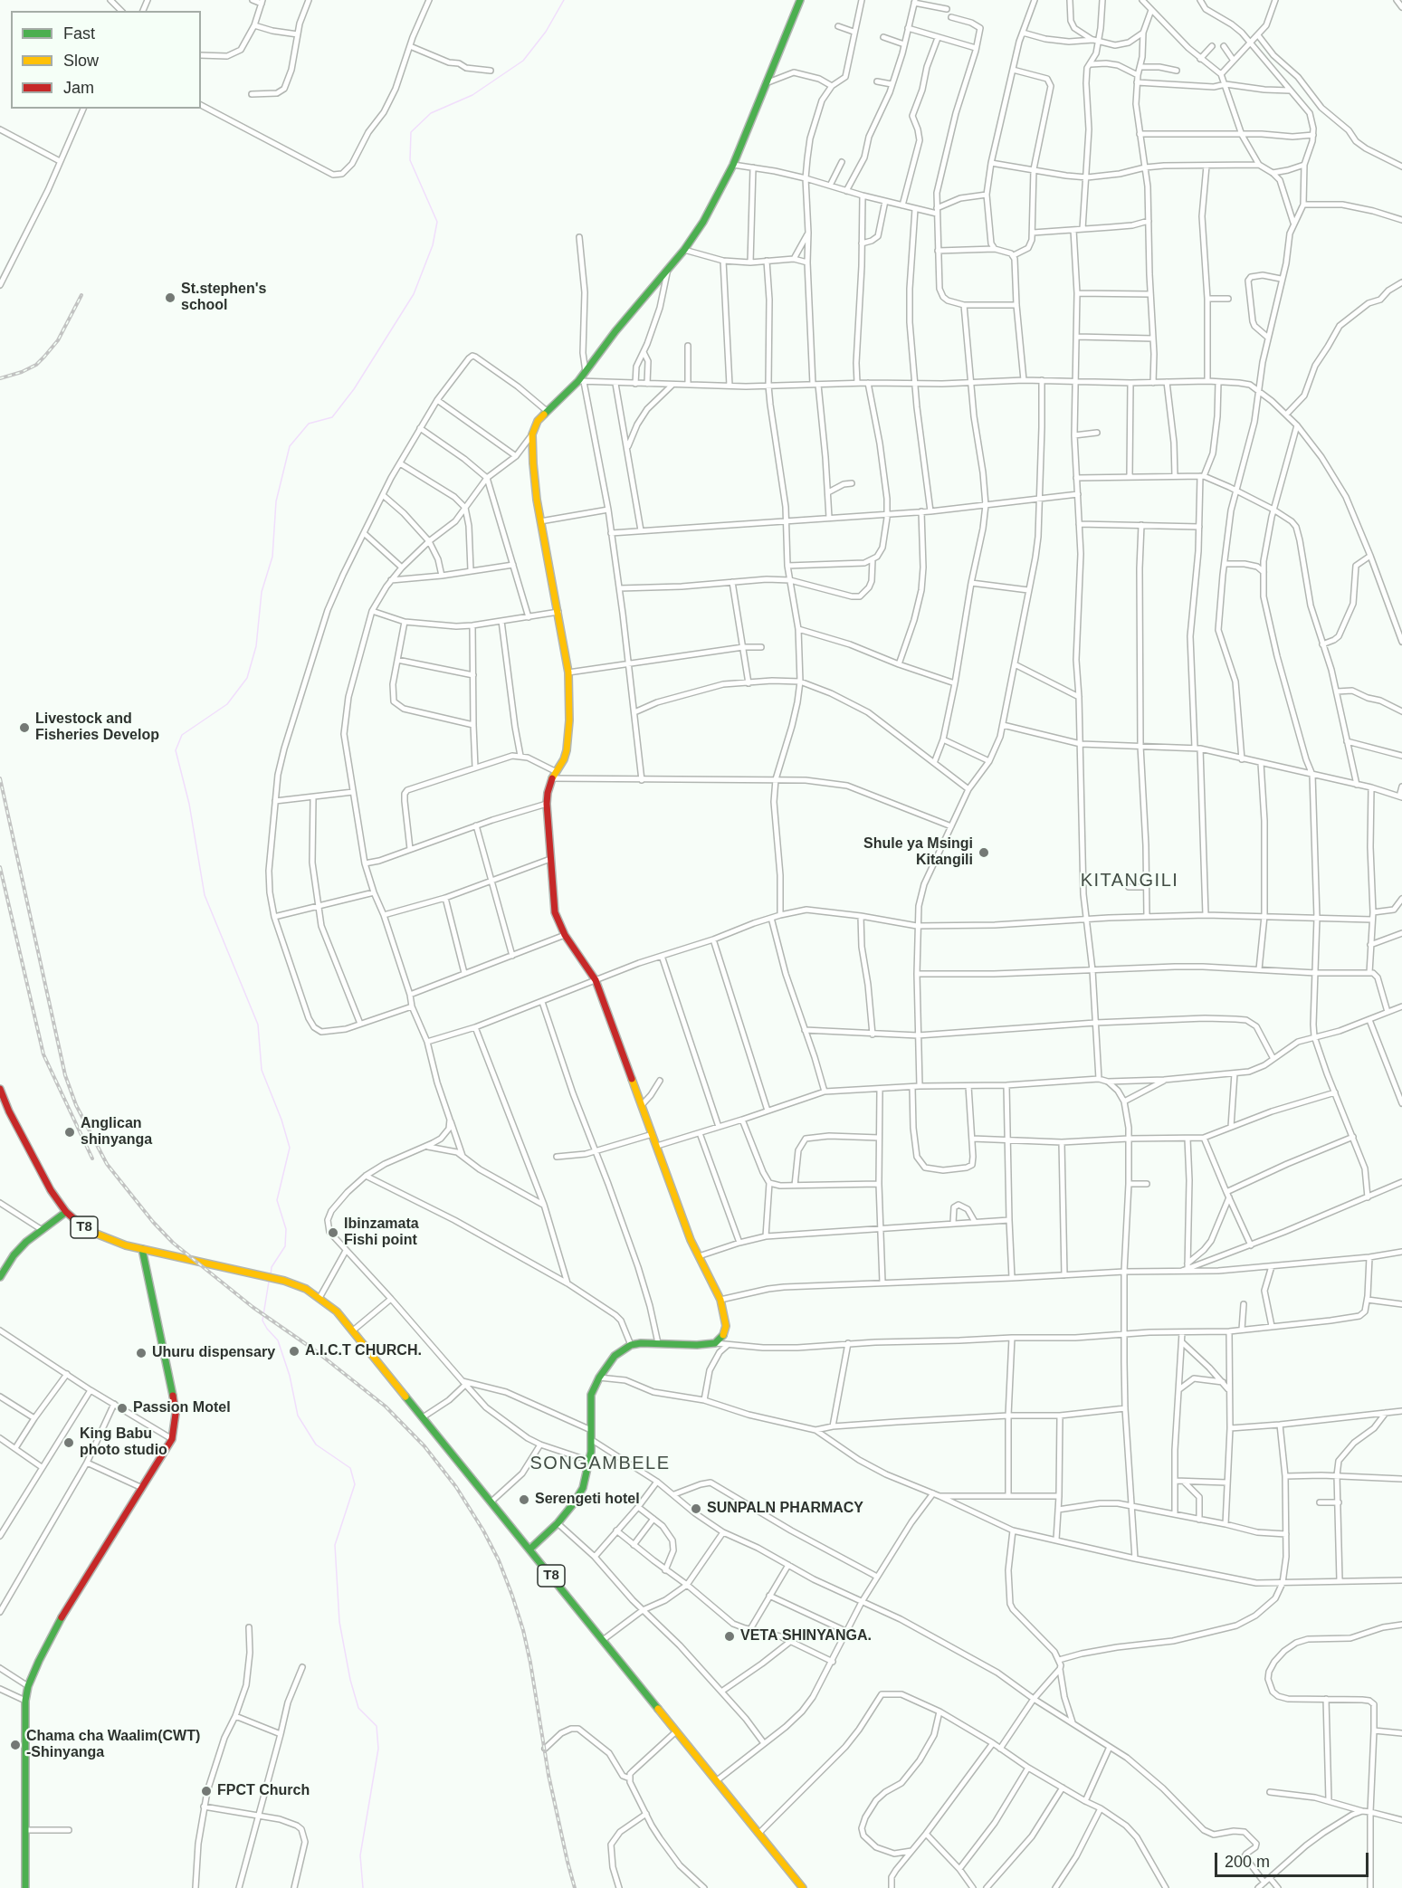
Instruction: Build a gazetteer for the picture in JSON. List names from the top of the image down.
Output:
{
  "streets": {
    "main road": ["T8"]
  },
  "districts": ["KITANGILI", "SONGAMBELE"],
  "places": [
    "St.stephen's school",
    "Livestock and Fisheries Develop",
    "Shule ya Msingi Kitangili",
    "Anglican shinyanga",
    "Ibinzamata Fishi point",
    "A.I.C.T CHURCH.",
    "Uhuru dispensary",
    "Passion Motel",
    "King Babu photo studio",
    "Serengeti hotel",
    "SUNPALN PHARMACY",
    "VETA SHINYANGA.",
    "Chama cha Waalim(CWT) -Shinyanga",
    "FPCT Church"
  ],
  "legend": ["Fast", "Slow", "Jam"],
  "scale_bar": "200 m"
}
